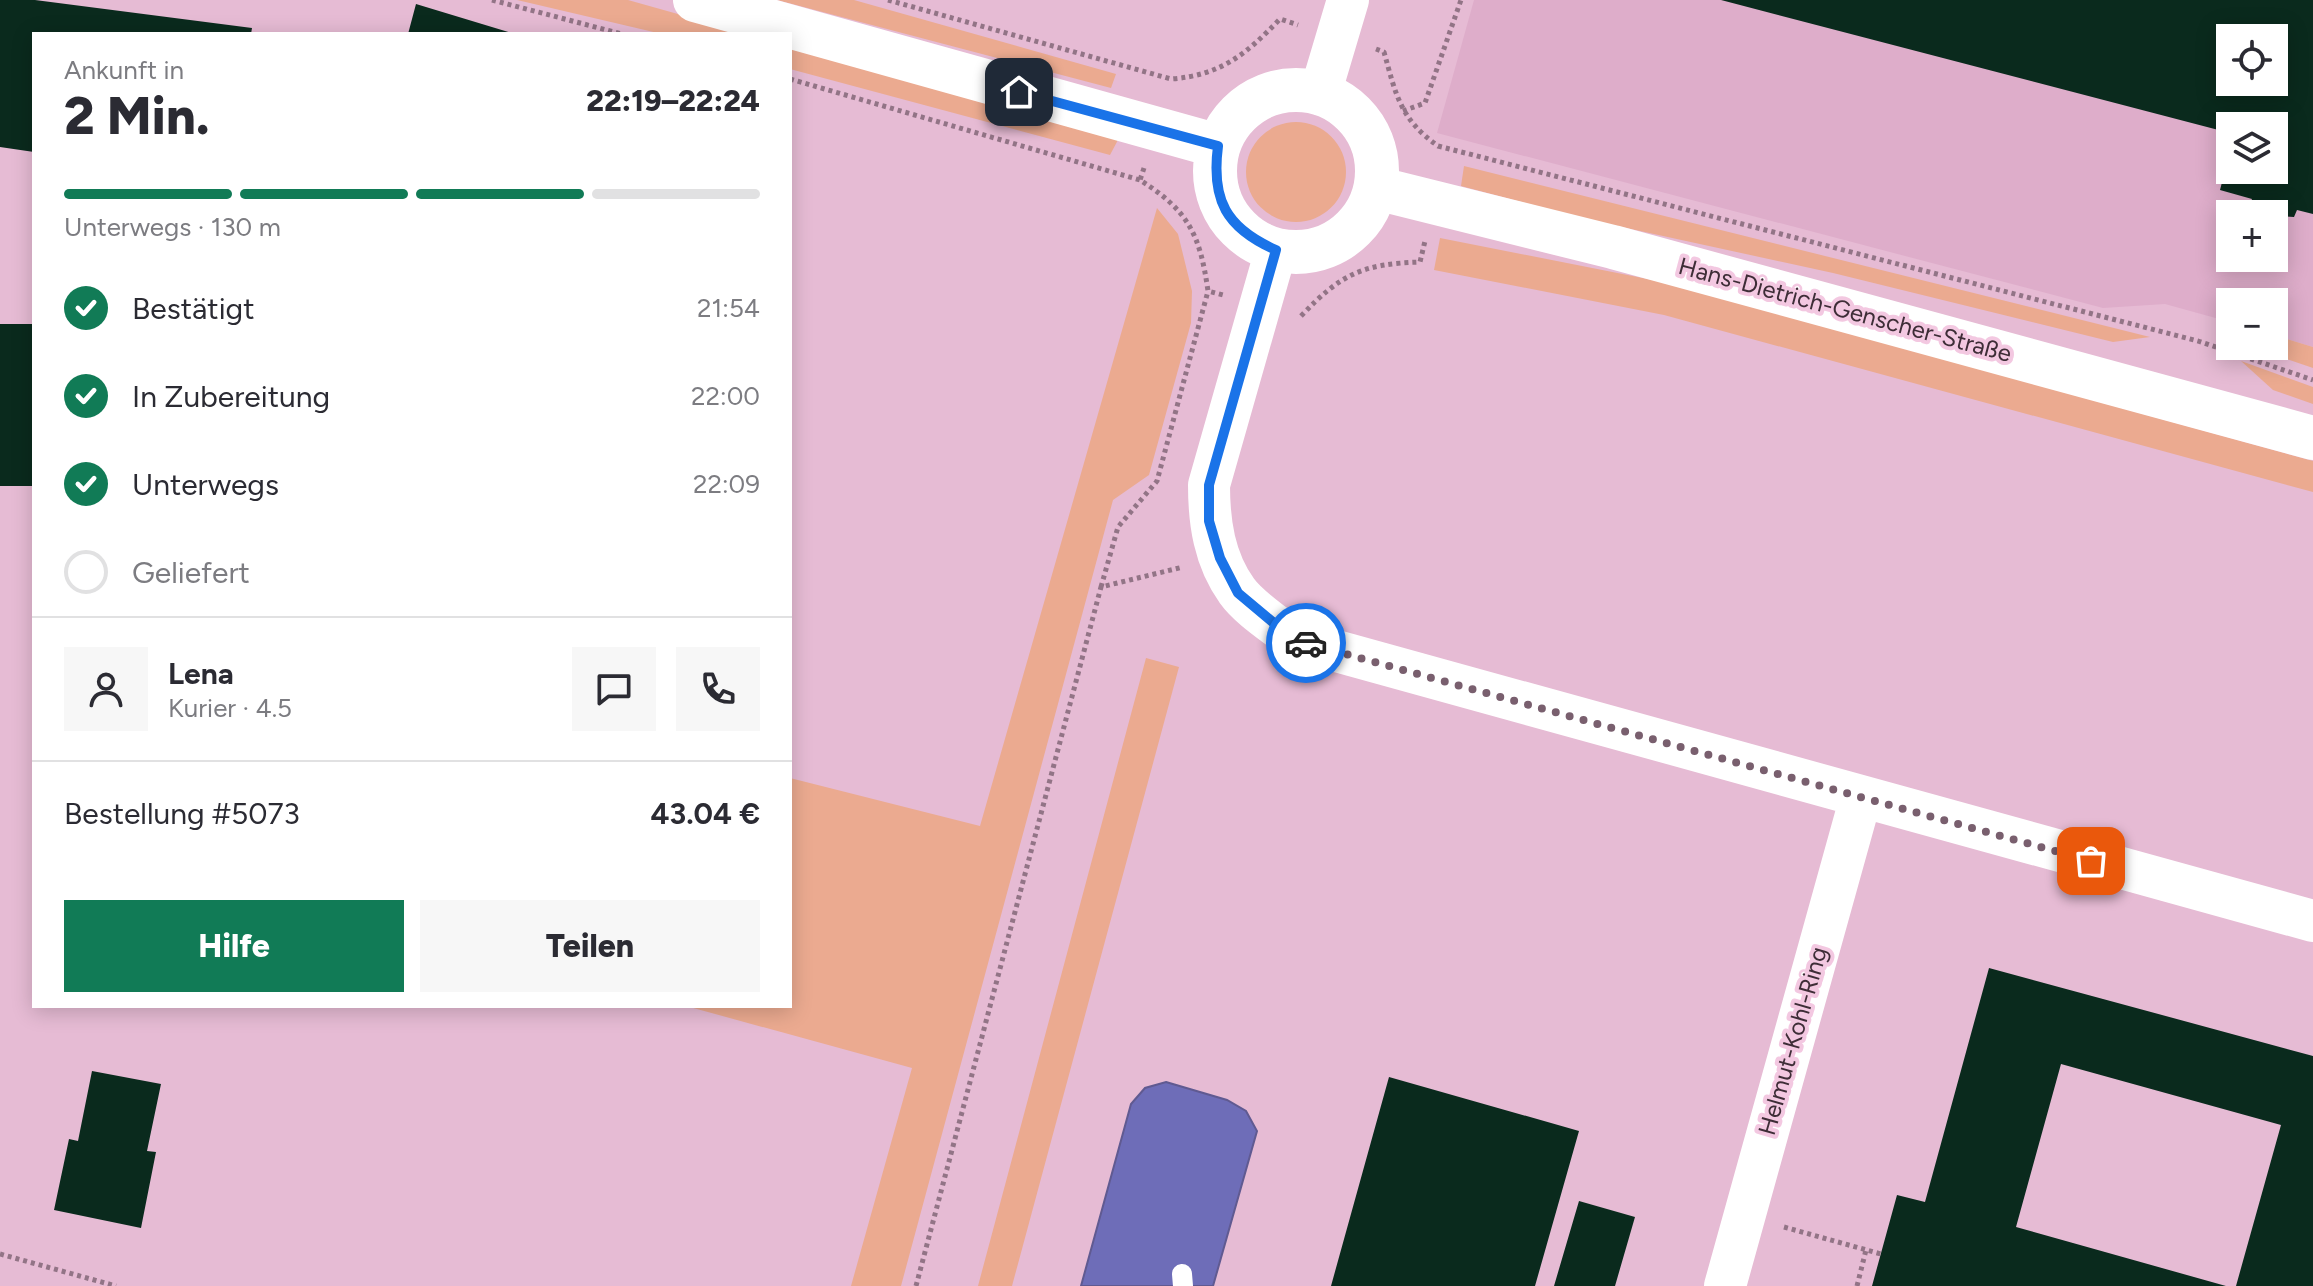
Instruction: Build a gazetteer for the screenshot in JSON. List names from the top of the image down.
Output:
{
  "streets": {
    "street": ["Hans-Dietrich-Genscher-Straße", "Helmut-Kohl-Ring"]
  },
  "page": {
    "map_buttons": ["+", "−"],
    "heading": ["2 Min.", "Ankunft in", "22:19–22:24"],
    "panel": [
      "Lena",
      "Kurier · 4.5",
      "Bestellung #5073",
      "43.04 €"
    ],
    "bar": "Unterwegs · 130 m",
    "list": [
      ["Bestätigt", "21:54"],
      ["In Zubereitung", "22:00"],
      ["Unterwegs", "22:09"],
      "Geliefert"
    ],
    "buttons": ["Hilfe", "Teilen"]
  }
}
